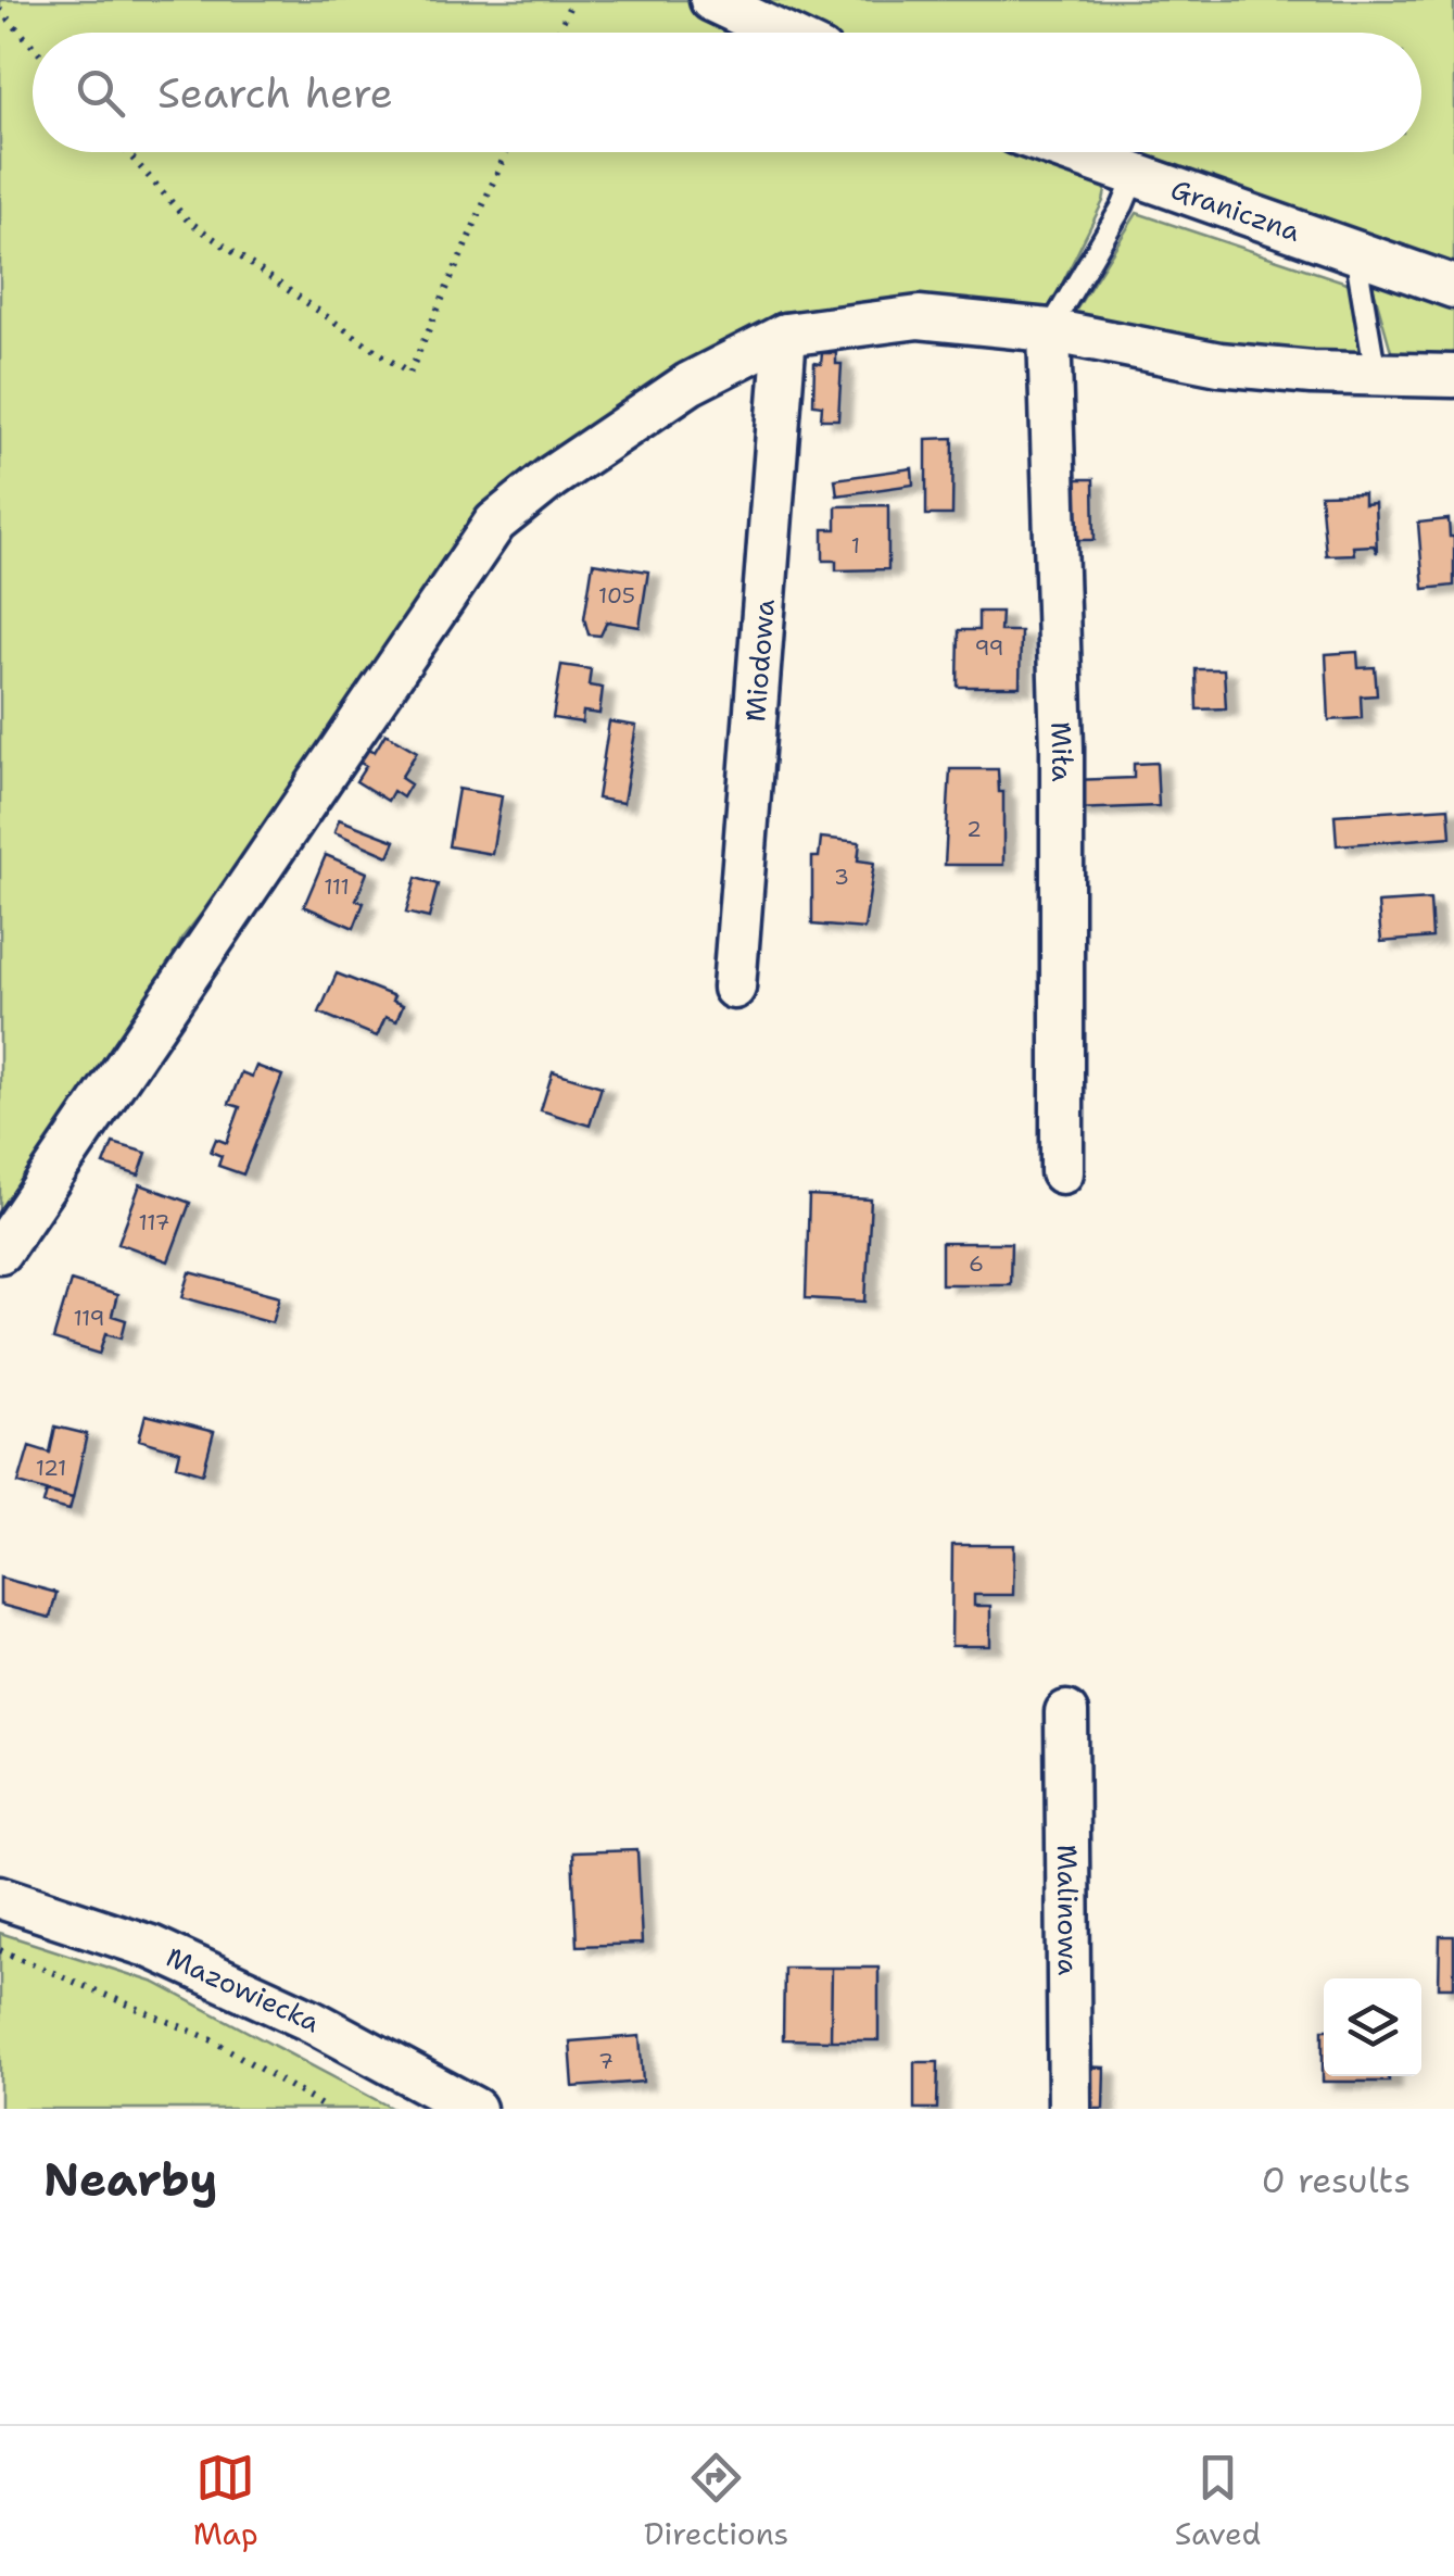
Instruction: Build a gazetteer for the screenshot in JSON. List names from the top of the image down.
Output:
{
  "streets": {
    "street": [
      "Graniczna",
      "Miodowa",
      "Miła",
      "Malinowa",
      "Mazowiecka"
    ]
  },
  "house_numbers": [
    "1",
    "105",
    "99",
    "2",
    "3",
    "111",
    "117",
    "6",
    "119",
    "121",
    "7"
  ],
  "page": {
    "search": "Search here",
    "heading": ["Nearby", "0 results"],
    "nav": ["Map", "Directions", "Saved"]
  }
}
